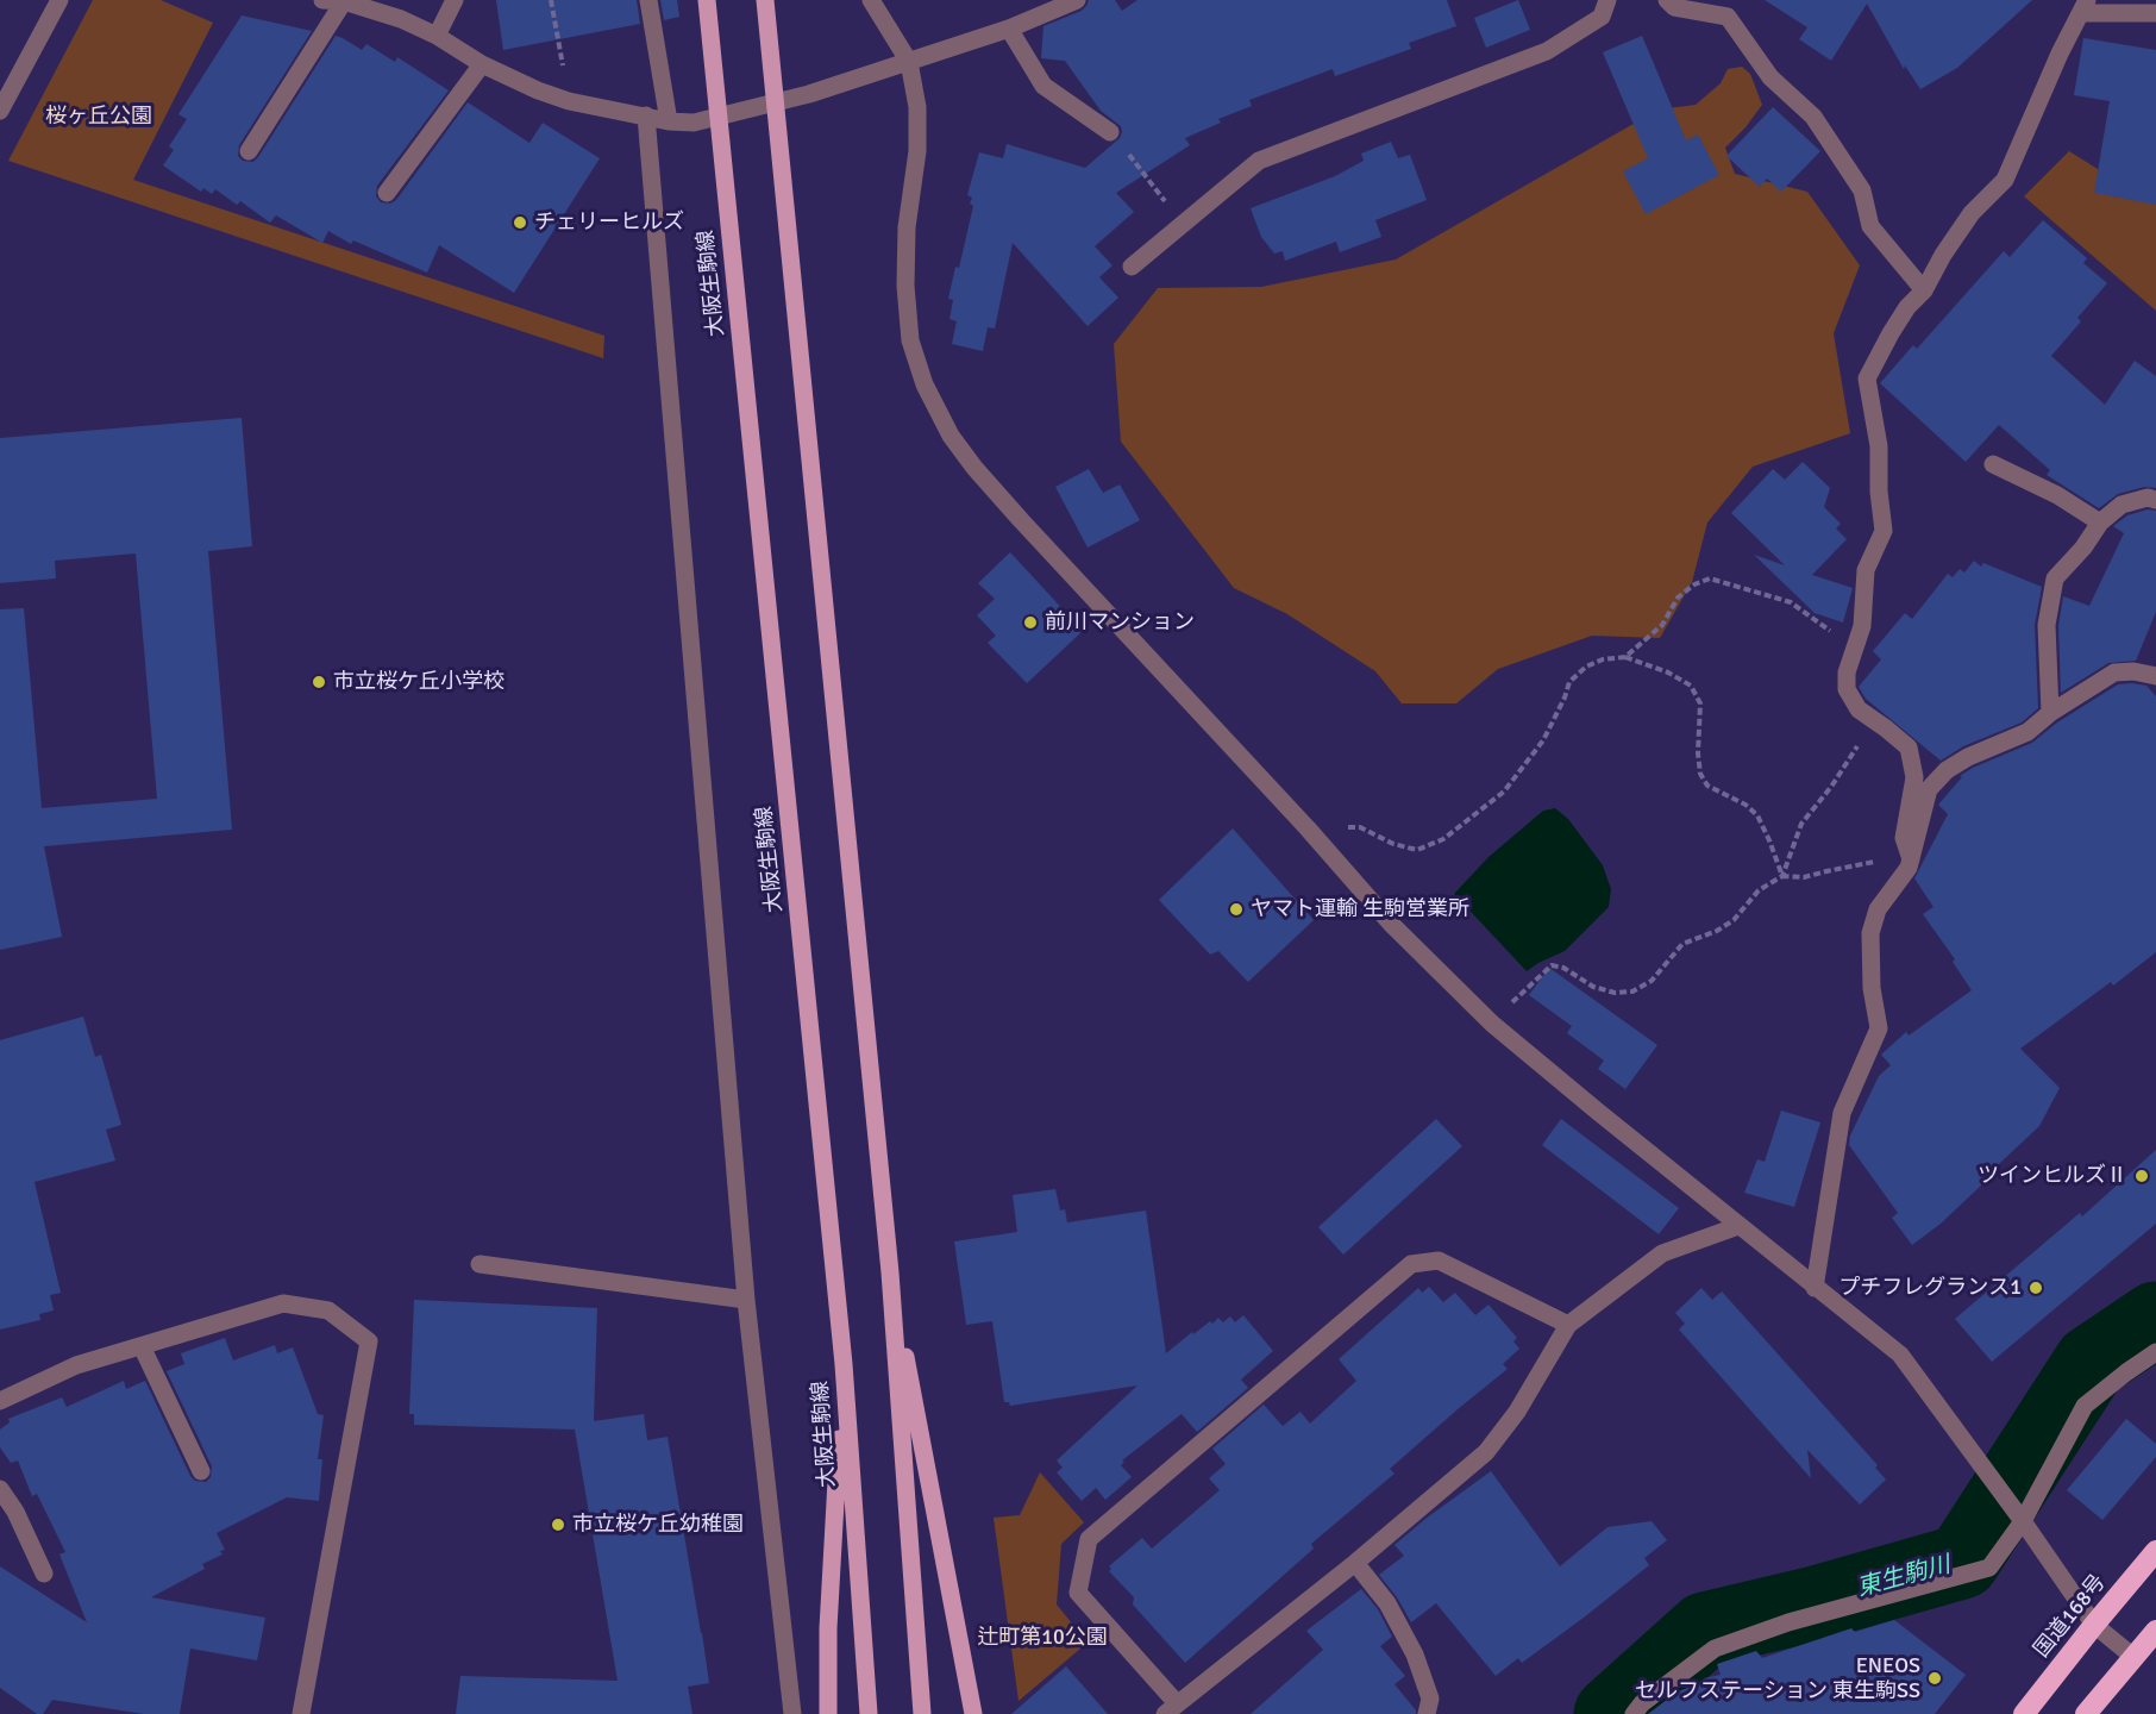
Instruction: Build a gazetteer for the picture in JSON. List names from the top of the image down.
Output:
{
  "streets": {
    "highway": ["国道168号"],
    "main road": ["大阪生駒線"]
  },
  "water": ["東生駒川"],
  "parks": ["桜ヶ丘公園", "辻町第10公園"],
  "places": [
    "チェリーヒルズ",
    "前川マンション",
    "市立桜ケ丘小学校",
    "ヤマト運輸 生駒営業所",
    "ツインヒルズⅡ",
    "プチフレグランス1",
    "市立桜ケ丘幼稚園",
    "ENEOS セルフステーション 東生駒SS"
  ]
}
